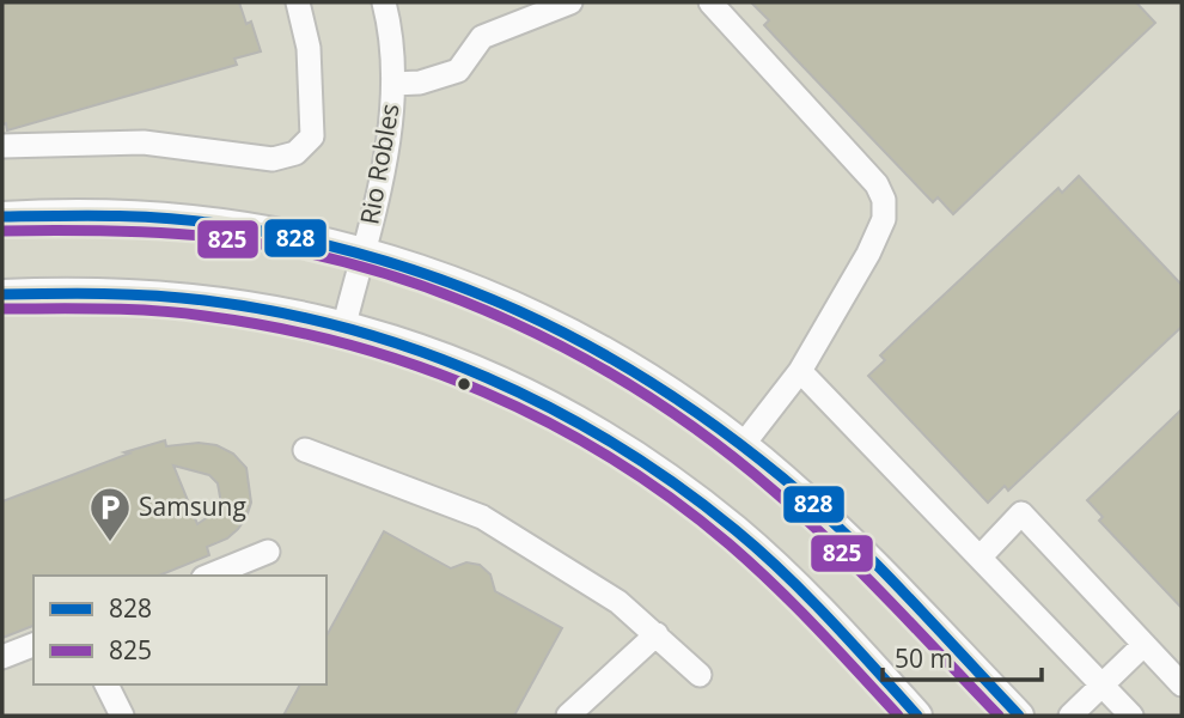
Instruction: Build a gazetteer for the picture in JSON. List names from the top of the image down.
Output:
{
  "streets": {
    "street": ["Rio Robles"]
  },
  "places": {
    "parking": ["Samsung"]
  },
  "lines": ["transit line 828", "transit line 825"],
  "legend": ["828", "825"],
  "scale_bar": "50 m"
}
